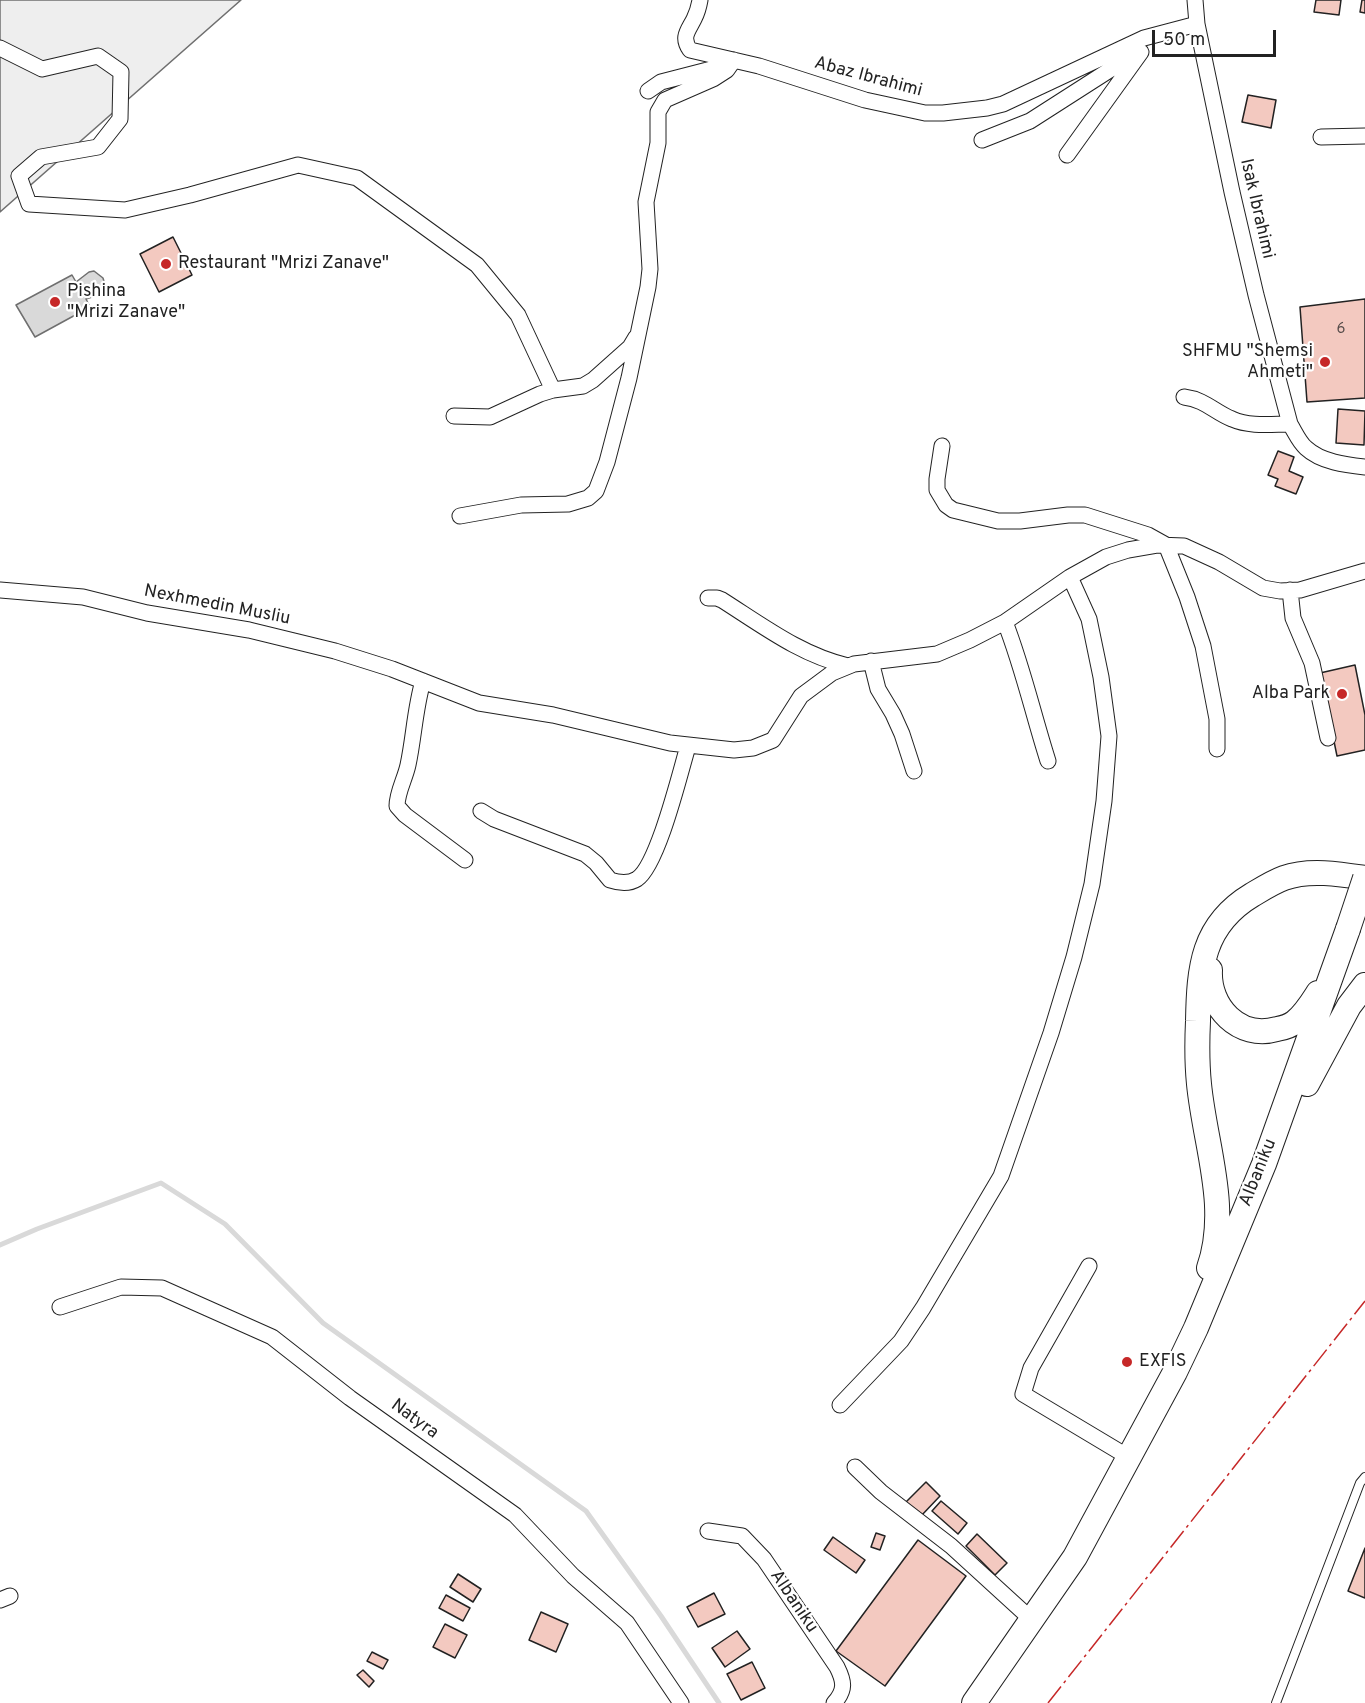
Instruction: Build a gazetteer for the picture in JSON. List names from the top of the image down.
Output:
{
  "streets": {
    "main road": ["Albaniku"],
    "street": [
      "Abaz Ibrahimi",
      "Isak Ibrahimi",
      "Nexhmedin Musliu",
      "Natyra"
    ]
  },
  "crossings": [
    ["Abaz Ibrahimi", "Isak Ibrahimi"]
  ],
  "places": [
    "Restaurant \"Mrizi Zanave\"",
    "Pishina \"Mrizi Zanave\"",
    "SHFMU \"Shemsi Ahmeti\"",
    "Alba Park",
    "EXFIS"
  ],
  "house_numbers": ["6"],
  "scale_bar": "50 m"
}
